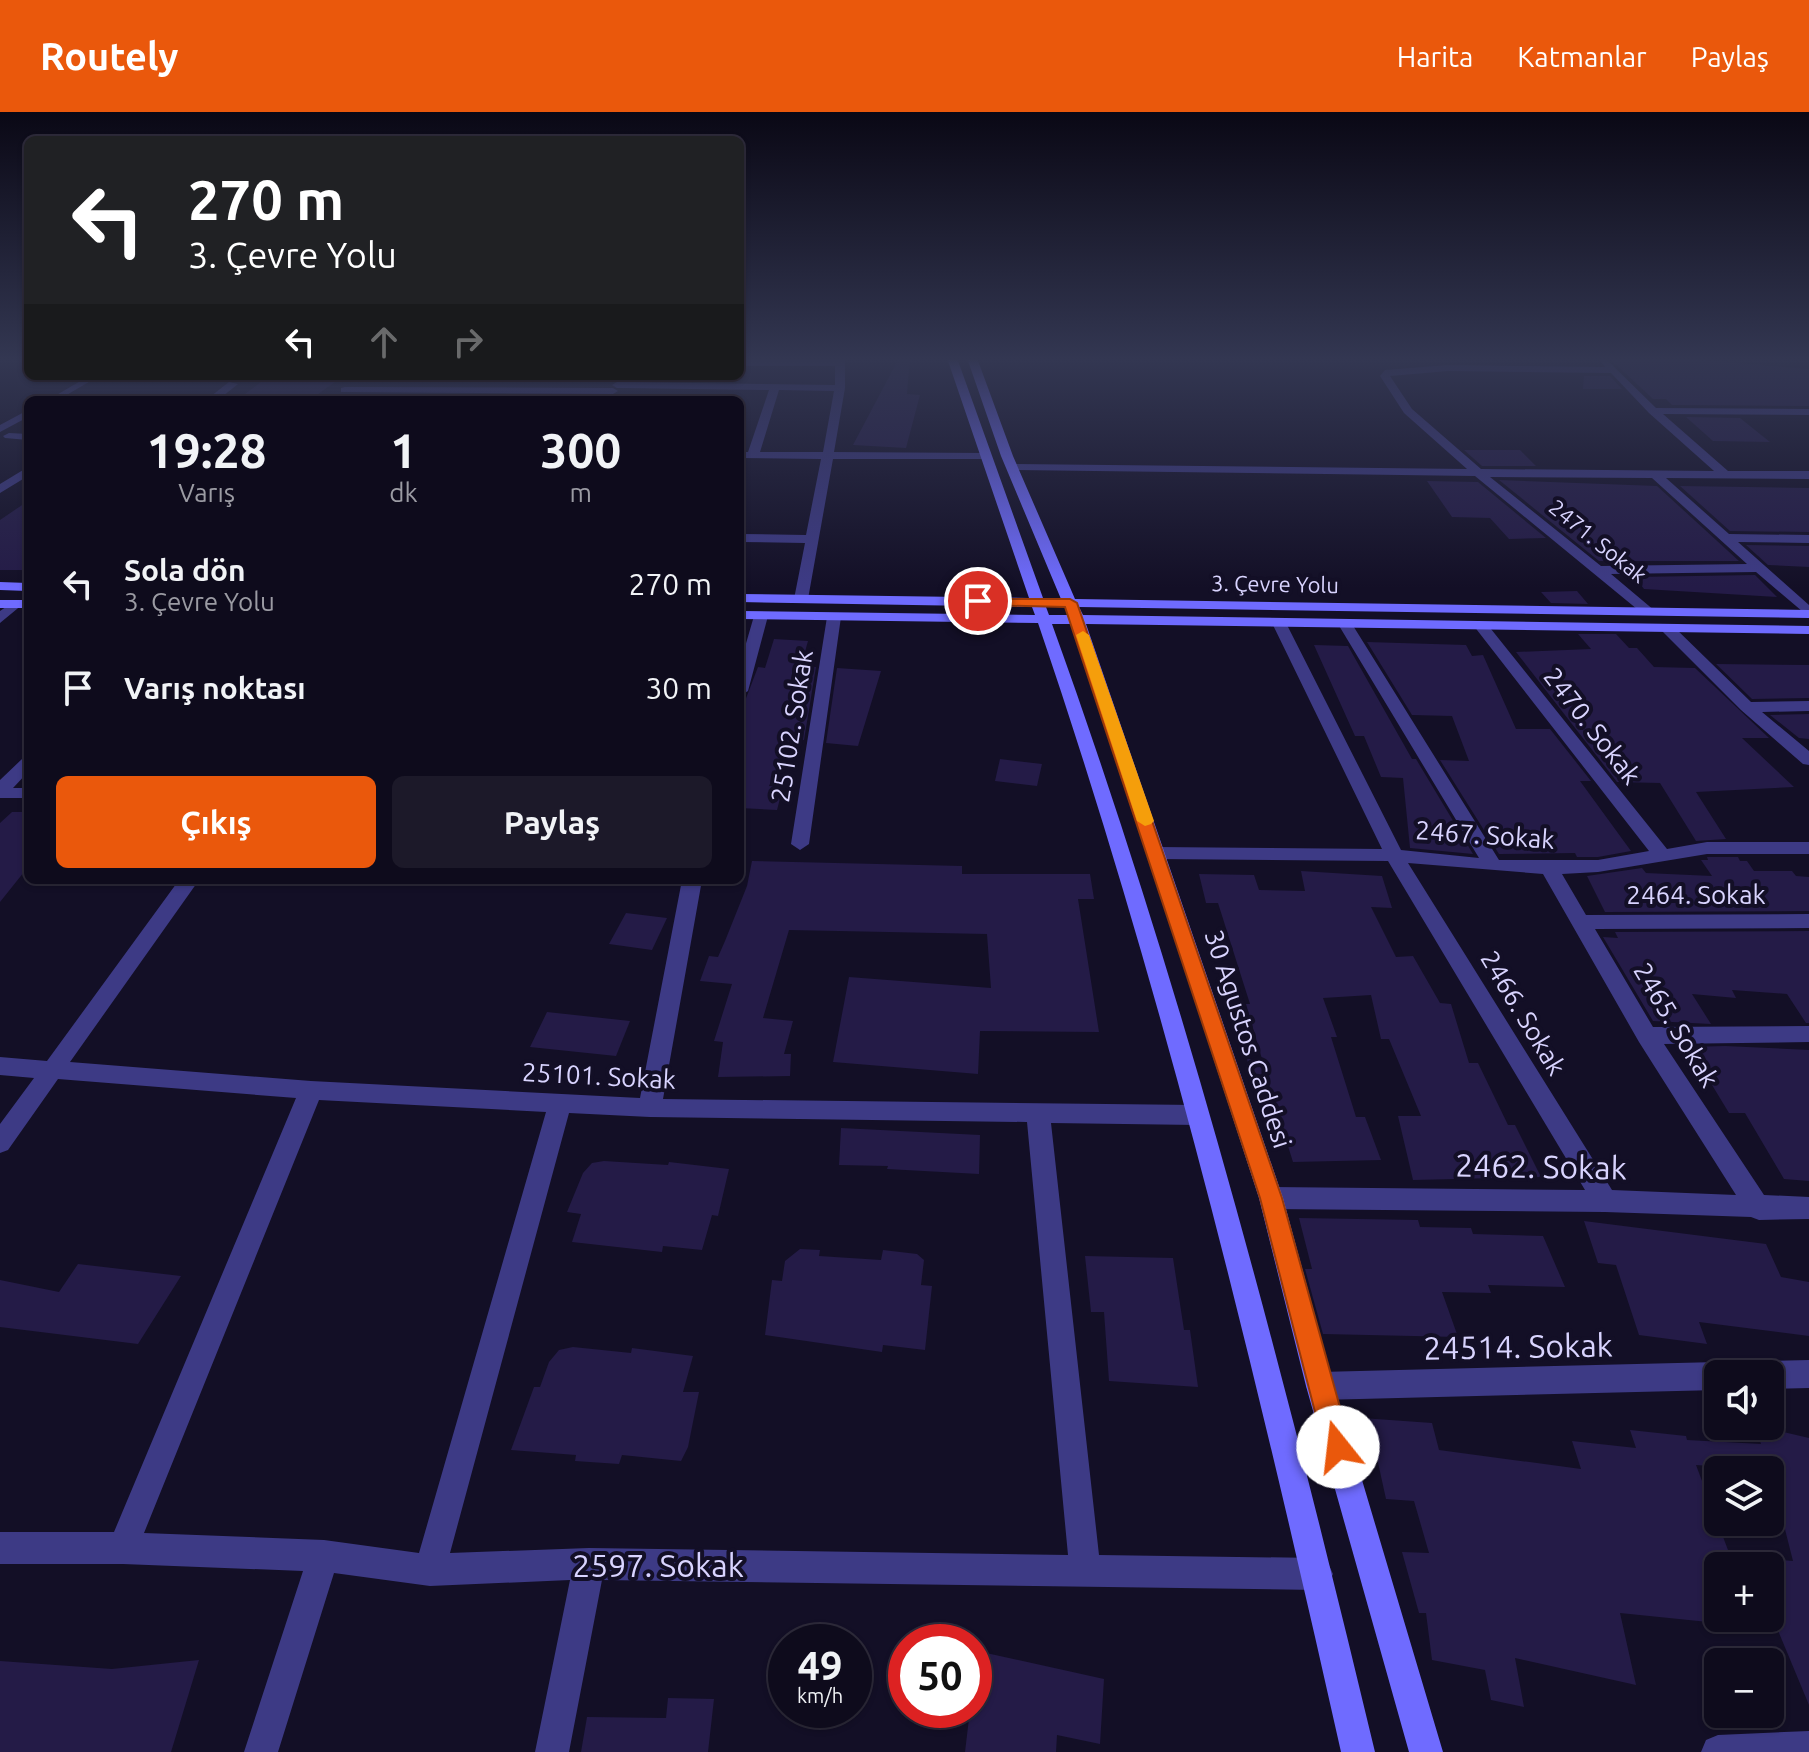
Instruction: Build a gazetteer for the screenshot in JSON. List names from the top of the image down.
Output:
{
  "streets": {
    "main road": ["3. Çevre Yolu", "30 Agustos Caddesi"],
    "street": [
      "2471. Sokak",
      "25102. Sokak",
      "2470. Sokak",
      "2467. Sokak",
      "2464. Sokak",
      "2466. Sokak",
      "2465. Sokak",
      "25101. Sokak",
      "2462. Sokak",
      "24514. Sokak",
      "2597. Sokak"
    ]
  },
  "crossings": [
    ["2471. Sokak", "3. Çevre Yolu"],
    ["3. Çevre Yolu", "25102. Sokak"],
    ["3. Çevre Yolu", "2470. Sokak"],
    ["3. Çevre Yolu", "2466. Sokak"],
    ["3. Çevre Yolu", "30 Agustos Caddesi"],
    ["2470. Sokak", "2467. Sokak"],
    ["2467. Sokak", "2466. Sokak"],
    ["2467. Sokak", "2465. Sokak"],
    ["2467. Sokak", "30 Agustos Caddesi"],
    ["2464. Sokak", "2465. Sokak"],
    ["2466. Sokak", "2462. Sokak"],
    ["2465. Sokak", "2462. Sokak"],
    ["30 Agustos Caddesi", "2462. Sokak"],
    ["30 Agustos Caddesi", "24514. Sokak"]
  ],
  "page": {
    "header": "Routely",
    "nav": ["Harita", "Katmanlar", "Paylaş"],
    "turn": ["270 m", "3. Çevre Yolu"],
    "eta": [
      "19:28",
      "Varış",
      "1",
      "dk",
      "300",
      "m"
    ],
    "list": [
      {
        "name": "Sola dön",
        "note": "3. Çevre Yolu",
        "value": "270 m"
      },
      {
        "name": "Varış noktası",
        "value": "30 m"
      }
    ],
    "buttons": ["Çıkış", "Paylaş"],
    "map_buttons": ["+", "−"],
    "speed": "49 km/h",
    "limit": "50"
  }
}
